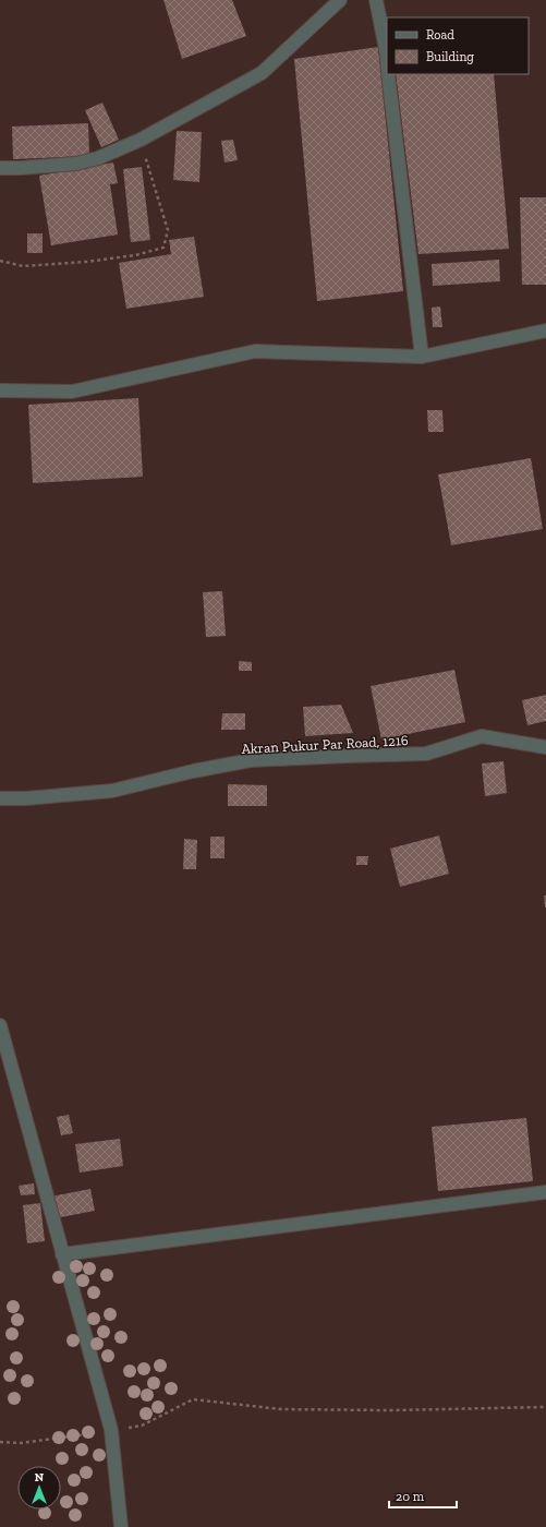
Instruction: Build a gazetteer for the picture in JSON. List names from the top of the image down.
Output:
{
  "streets": {
    "street": ["Akran Pukur Par Road, 1216"]
  },
  "legend": ["Road", "Building"],
  "scale_bar": "20 m",
  "north": "top"
}
